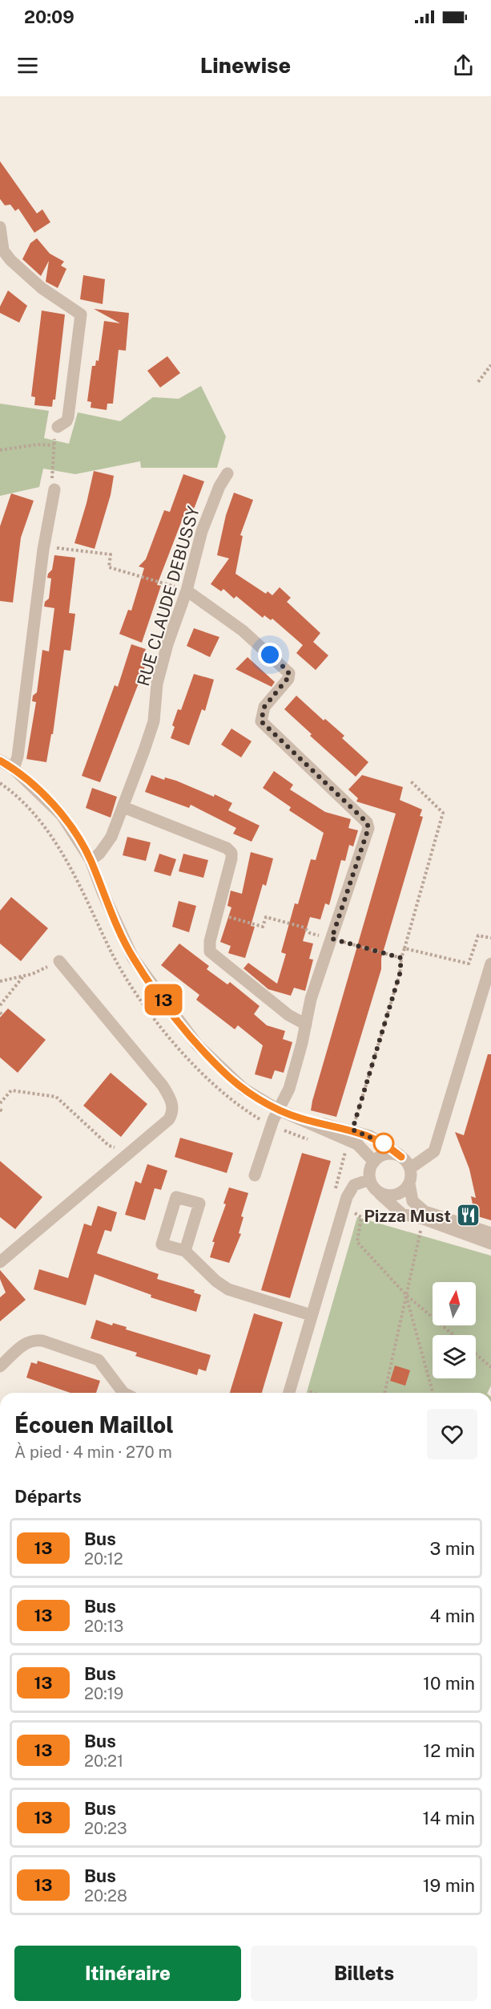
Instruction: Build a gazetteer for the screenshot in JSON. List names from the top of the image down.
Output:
{
  "streets": {
    "street": ["RUE CLAUDE DEBUSSY"]
  },
  "places": {
    "restaurant": ["Pizza Must"]
  },
  "lines": ["bus line 13"],
  "north": "top",
  "page": {
    "status": "20:09",
    "header": "Linewise",
    "on_map": "13",
    "heading": [
      ["Écouen Maillol", "À pied · 4 min · 270 m"],
      "Départs"
    ],
    "list": [
      {
        "mark": "13",
        "name": "Bus",
        "note": "20:12",
        "value": "3 min"
      },
      {
        "mark": "13",
        "name": "Bus",
        "note": "20:13",
        "value": "4 min"
      },
      {
        "mark": "13",
        "name": "Bus",
        "note": "20:19",
        "value": "10 min"
      },
      {
        "mark": "13",
        "name": "Bus",
        "note": "20:21",
        "value": "12 min"
      },
      {
        "mark": "13",
        "name": "Bus",
        "note": "20:23",
        "value": "14 min"
      },
      {
        "mark": "13",
        "name": "Bus",
        "note": "20:28",
        "value": "19 min"
      }
    ],
    "buttons": ["Itinéraire", "Billets"]
  }
}
